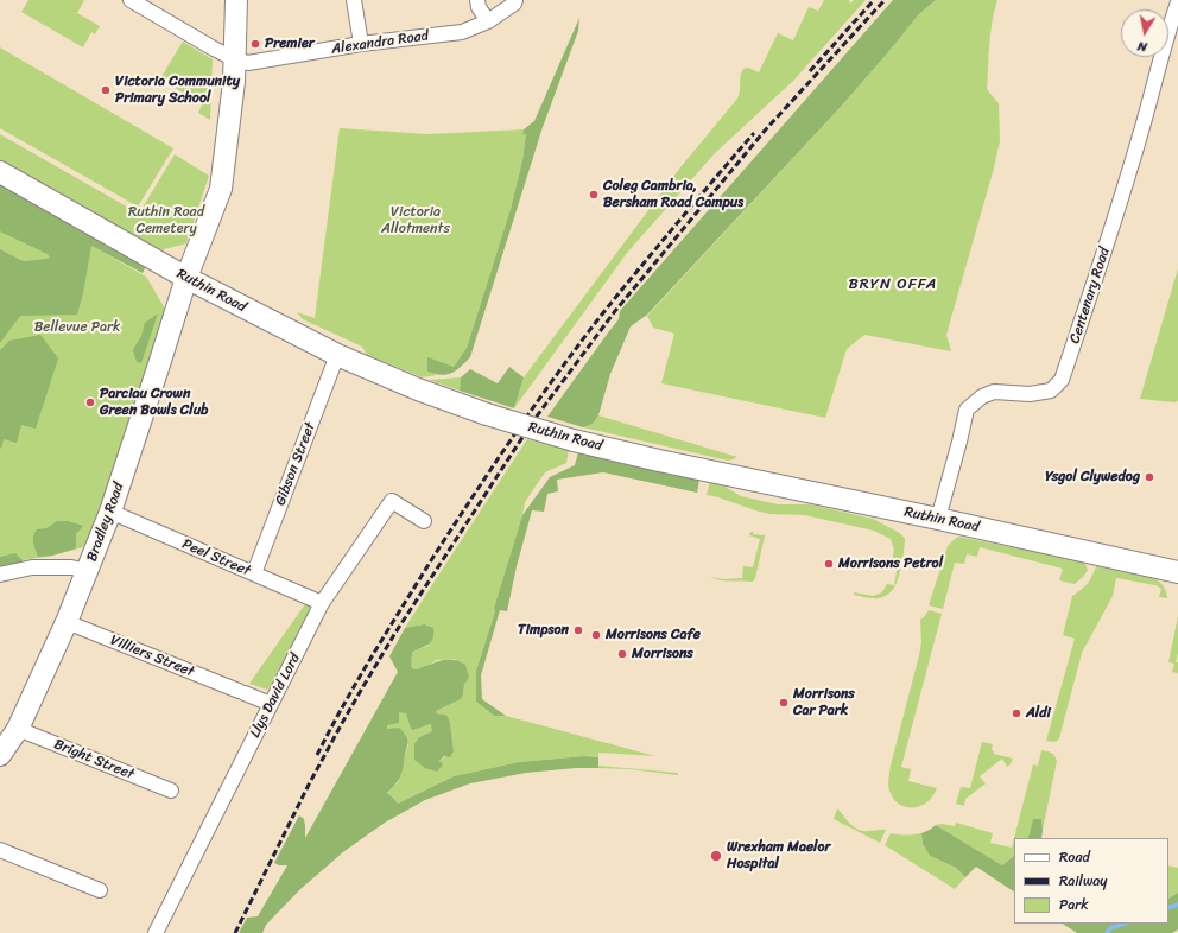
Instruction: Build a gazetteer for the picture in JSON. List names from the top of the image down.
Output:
{
  "streets": {
    "main road": ["Ruthin Road", "Bradley Road"],
    "street": [
      "Alexandra Road",
      "Centenary Road",
      "Gibson Street",
      "Peel Street",
      "Villiers Street",
      "Llys David Lord",
      "Bright Street"
    ]
  },
  "crossings": [
    ["Alexandra Road", "Bradley Road"],
    ["Ruthin Road", "Centenary Road"],
    ["Ruthin Road", "Gibson Street"],
    ["Ruthin Road", "Bradley Road"],
    ["Gibson Street", "Peel Street"],
    ["Bradley Road", "Peel Street"],
    ["Bradley Road", "Villiers Street"],
    ["Bradley Road", "Bright Street"],
    ["Peel Street", "Llys David Lord"],
    ["Villiers Street", "Llys David Lord"]
  ],
  "districts": ["BRYN OFFA"],
  "parks": ["Ruthin Road Cemetery", "Victoria Allotments", "Bellevue Park"],
  "places": [
    "Premier",
    "Victoria Community Primary School",
    "Coleg Cambria, Bersham Road Campus",
    "Parciau Crown Green Bowls Club",
    "Ysgol Clywedog",
    "Morrisons Petrol",
    "Timpson",
    "Morrisons Cafe",
    "Morrisons",
    "Morrisons Car Park",
    "Aldi",
    "Wrexham Maelor Hospital"
  ],
  "legend": ["Road", "Railway", "Park"],
  "north": "bottom"
}
